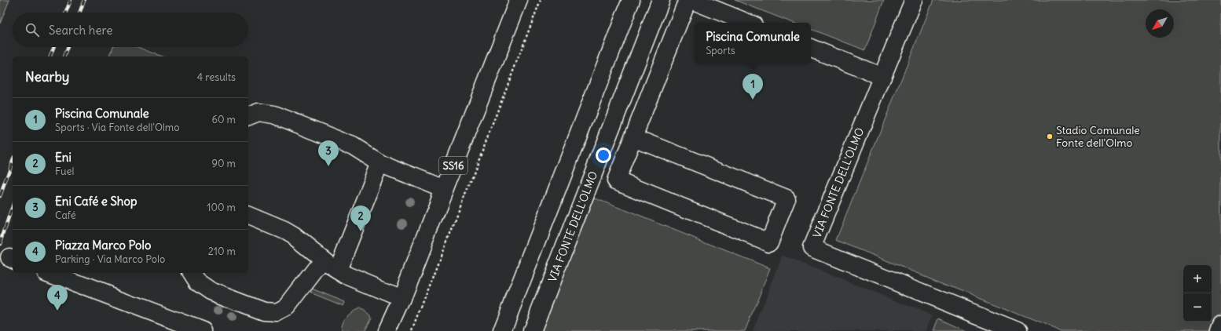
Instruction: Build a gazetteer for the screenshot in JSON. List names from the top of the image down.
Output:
{
  "streets": {
    "street": ["SS16", "VIA FONTE DELL'OLMO"]
  },
  "places": ["Stadio Comunale Fonte dell'Olmo"],
  "north": "bottom left",
  "page": {
    "search": "Search here",
    "popup": ["Piscina Comunale", "Sports"],
    "heading": ["Nearby", "4 results"],
    "pins": [
      "1",
      "3",
      "2",
      "4"
    ],
    "list": [
      {
        "mark": "1",
        "name": "Piscina Comunale",
        "note": "Sports · Via Fonte dell'Olmo",
        "value": "60 m"
      },
      {
        "mark": "2",
        "name": "Eni",
        "note": "Fuel",
        "value": "90 m"
      },
      {
        "mark": "3",
        "name": "Eni Café e Shop",
        "note": "Café",
        "value": "100 m"
      },
      {
        "mark": "4",
        "name": "Piazza Marco Polo",
        "note": "Parking · Via Marco Polo",
        "value": "210 m"
      }
    ],
    "map_buttons": ["+", "−"]
  }
}
